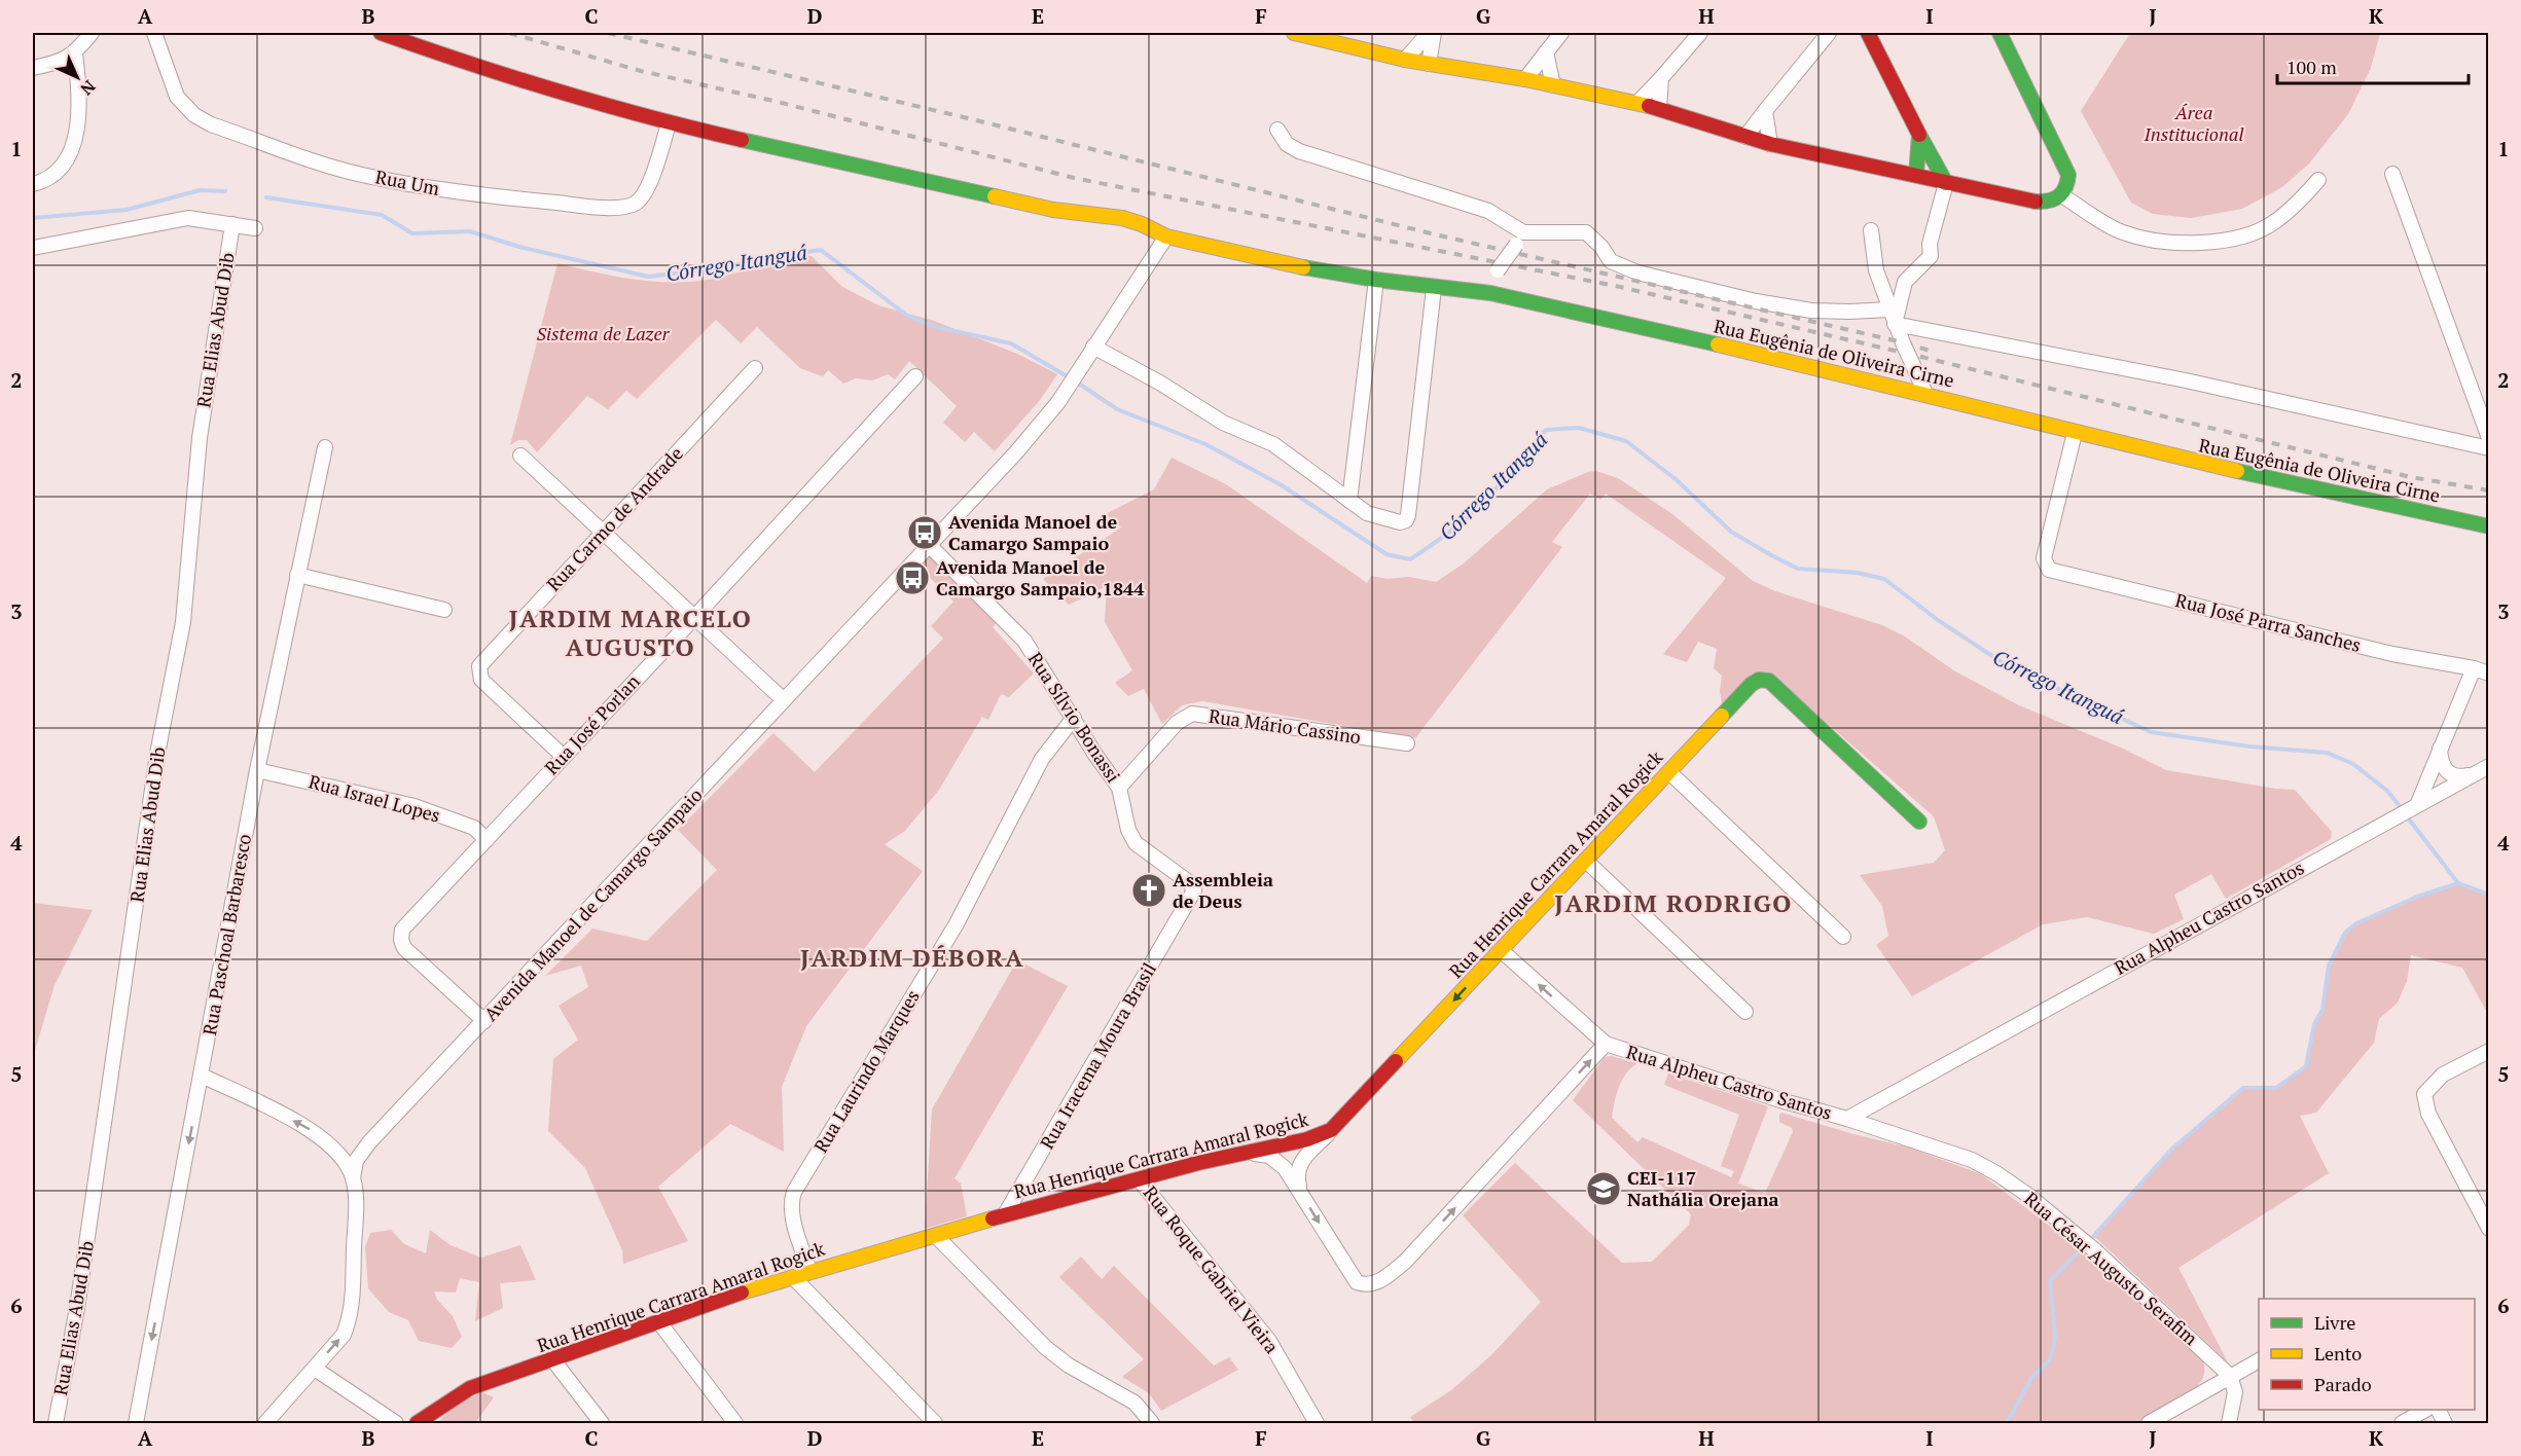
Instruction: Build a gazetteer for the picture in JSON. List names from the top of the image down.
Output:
{
  "streets": {
    "street": [
      "Rua Um",
      "Rua Elias Abud Dib",
      "Rua Eugênia de Oliveira Cirne",
      "Rua Carmo de Andrade",
      "Rua José Parra Sanches",
      "Rua Sílvio Bonassi",
      "Rua José Porlan",
      "Rua Mário Cassino",
      "Rua Israel Lopes",
      "Rua Henrique Carrara Amaral Rogick",
      "Avenida Manoel de Camargo Sampaio",
      "Rua Alpheu Castro Santos",
      "Rua Paschoal Barbaresco",
      "Rua Iracema Moura Brasil",
      "Rua Laurindo Marques",
      "Rua César Augusto Serafim",
      "Rua Roque Gabriel Vieira"
    ]
  },
  "crossings": [
    ["Rua Um", "Rua Eugênia de Oliveira Cirne"],
    ["Rua Eugênia de Oliveira Cirne", "Rua José Parra Sanches"],
    ["Rua Eugênia de Oliveira Cirne", "Avenida Manoel de Camargo Sampaio"],
    ["Rua Carmo de Andrade", "Rua José Porlan"],
    ["Rua Sílvio Bonassi", "Rua Mário Cassino"],
    ["Rua Sílvio Bonassi", "Avenida Manoel de Camargo Sampaio"],
    ["Rua Sílvio Bonassi", "Rua Iracema Moura Brasil"],
    ["Rua Sílvio Bonassi", "Rua Laurindo Marques"],
    ["Rua José Porlan", "Rua Israel Lopes"],
    ["Rua José Porlan", "Avenida Manoel de Camargo Sampaio"],
    ["Rua Israel Lopes", "Rua Paschoal Barbaresco"],
    ["Rua Henrique Carrara Amaral Rogick", "Rua Alpheu Castro Santos"],
    ["Rua Henrique Carrara Amaral Rogick", "Rua Iracema Moura Brasil"],
    ["Rua Henrique Carrara Amaral Rogick", "Rua Laurindo Marques"],
    ["Rua Henrique Carrara Amaral Rogick", "Rua Roque Gabriel Vieira"],
    ["Rua Alpheu Castro Santos", "Rua César Augusto Serafim"]
  ],
  "one_way": ["Rua Paschoal Barbaresco"],
  "districts": ["JARDIM MARCELO AUGUSTO", "JARDIM RODRIGO", "JARDIM DÉBORA"],
  "water": ["Córrego Itanguá"],
  "parks": ["Área Institucional", "Sistema de Lazer"],
  "places": {
    "bus stop": ["Avenida Manoel de Camargo Sampaio", "Avenida Manoel de Camargo Sampaio,1844"],
    "church": ["Assembleia de Deus"],
    "school or university": ["CEI-117 Nathália Orejana"]
  },
  "legend": ["Livre", "Lento", "Parado"],
  "scale_bar": "100 m",
  "north": "bottom right",
  "grid": {
    "columns": [
      "A",
      "B",
      "C",
      "D",
      "E",
      "F",
      "G",
      "H",
      "I",
      "J",
      "K"
    ],
    "rows": [
      "1",
      "2",
      "3",
      "4",
      "5",
      "6"
    ]
  }
}
